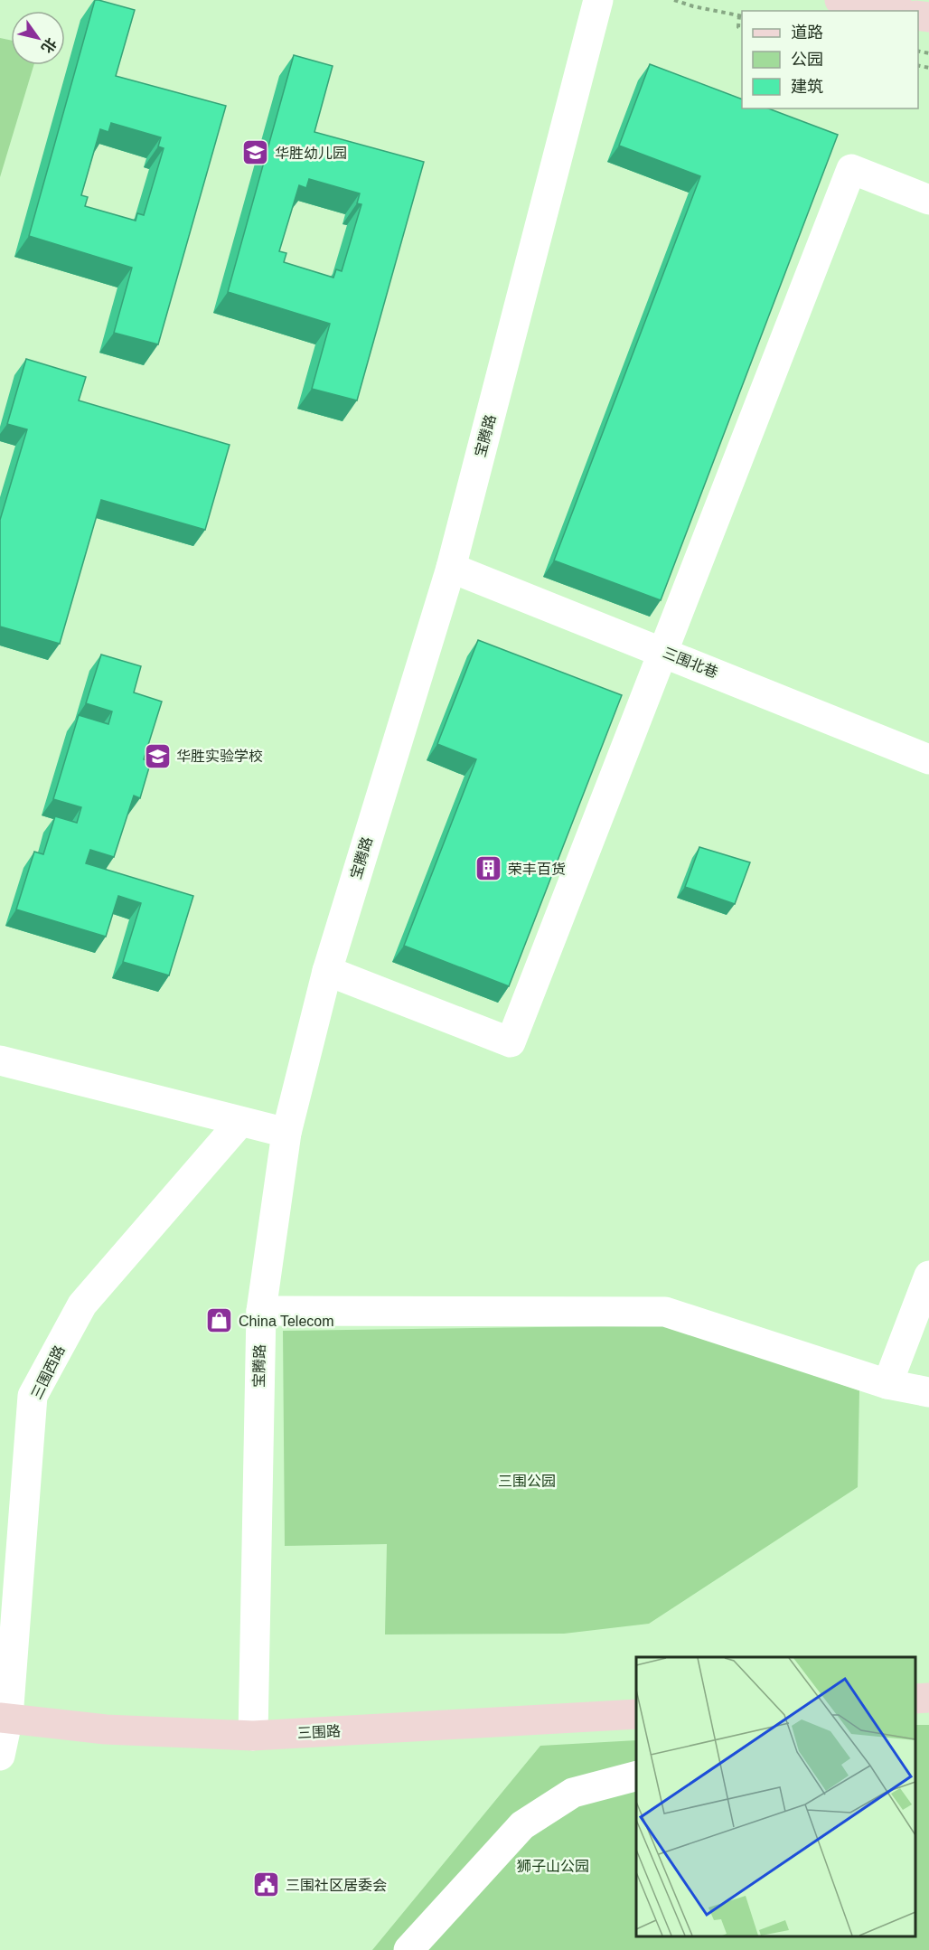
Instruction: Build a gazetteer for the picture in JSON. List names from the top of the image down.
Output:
{
  "streets": {
    "street": [
      "宝腾路",
      "三围北巷",
      "三围西路",
      "三围路"
    ]
  },
  "crossings": [
    ["宝腾路", "三围北巷"],
    ["宝腾路", "三围路"],
    ["三围西路", "三围路"]
  ],
  "parks": ["三围公园", "狮子山公园"],
  "places": {
    "school or university": ["华胜幼儿园", "华胜实验学校"],
    "building": ["荣丰百货"],
    "shop": ["China Telecom"],
    "public building": ["三围社区居委会"]
  },
  "legend": ["道路", "公园", "建筑"],
  "north": "bottom right"
}
